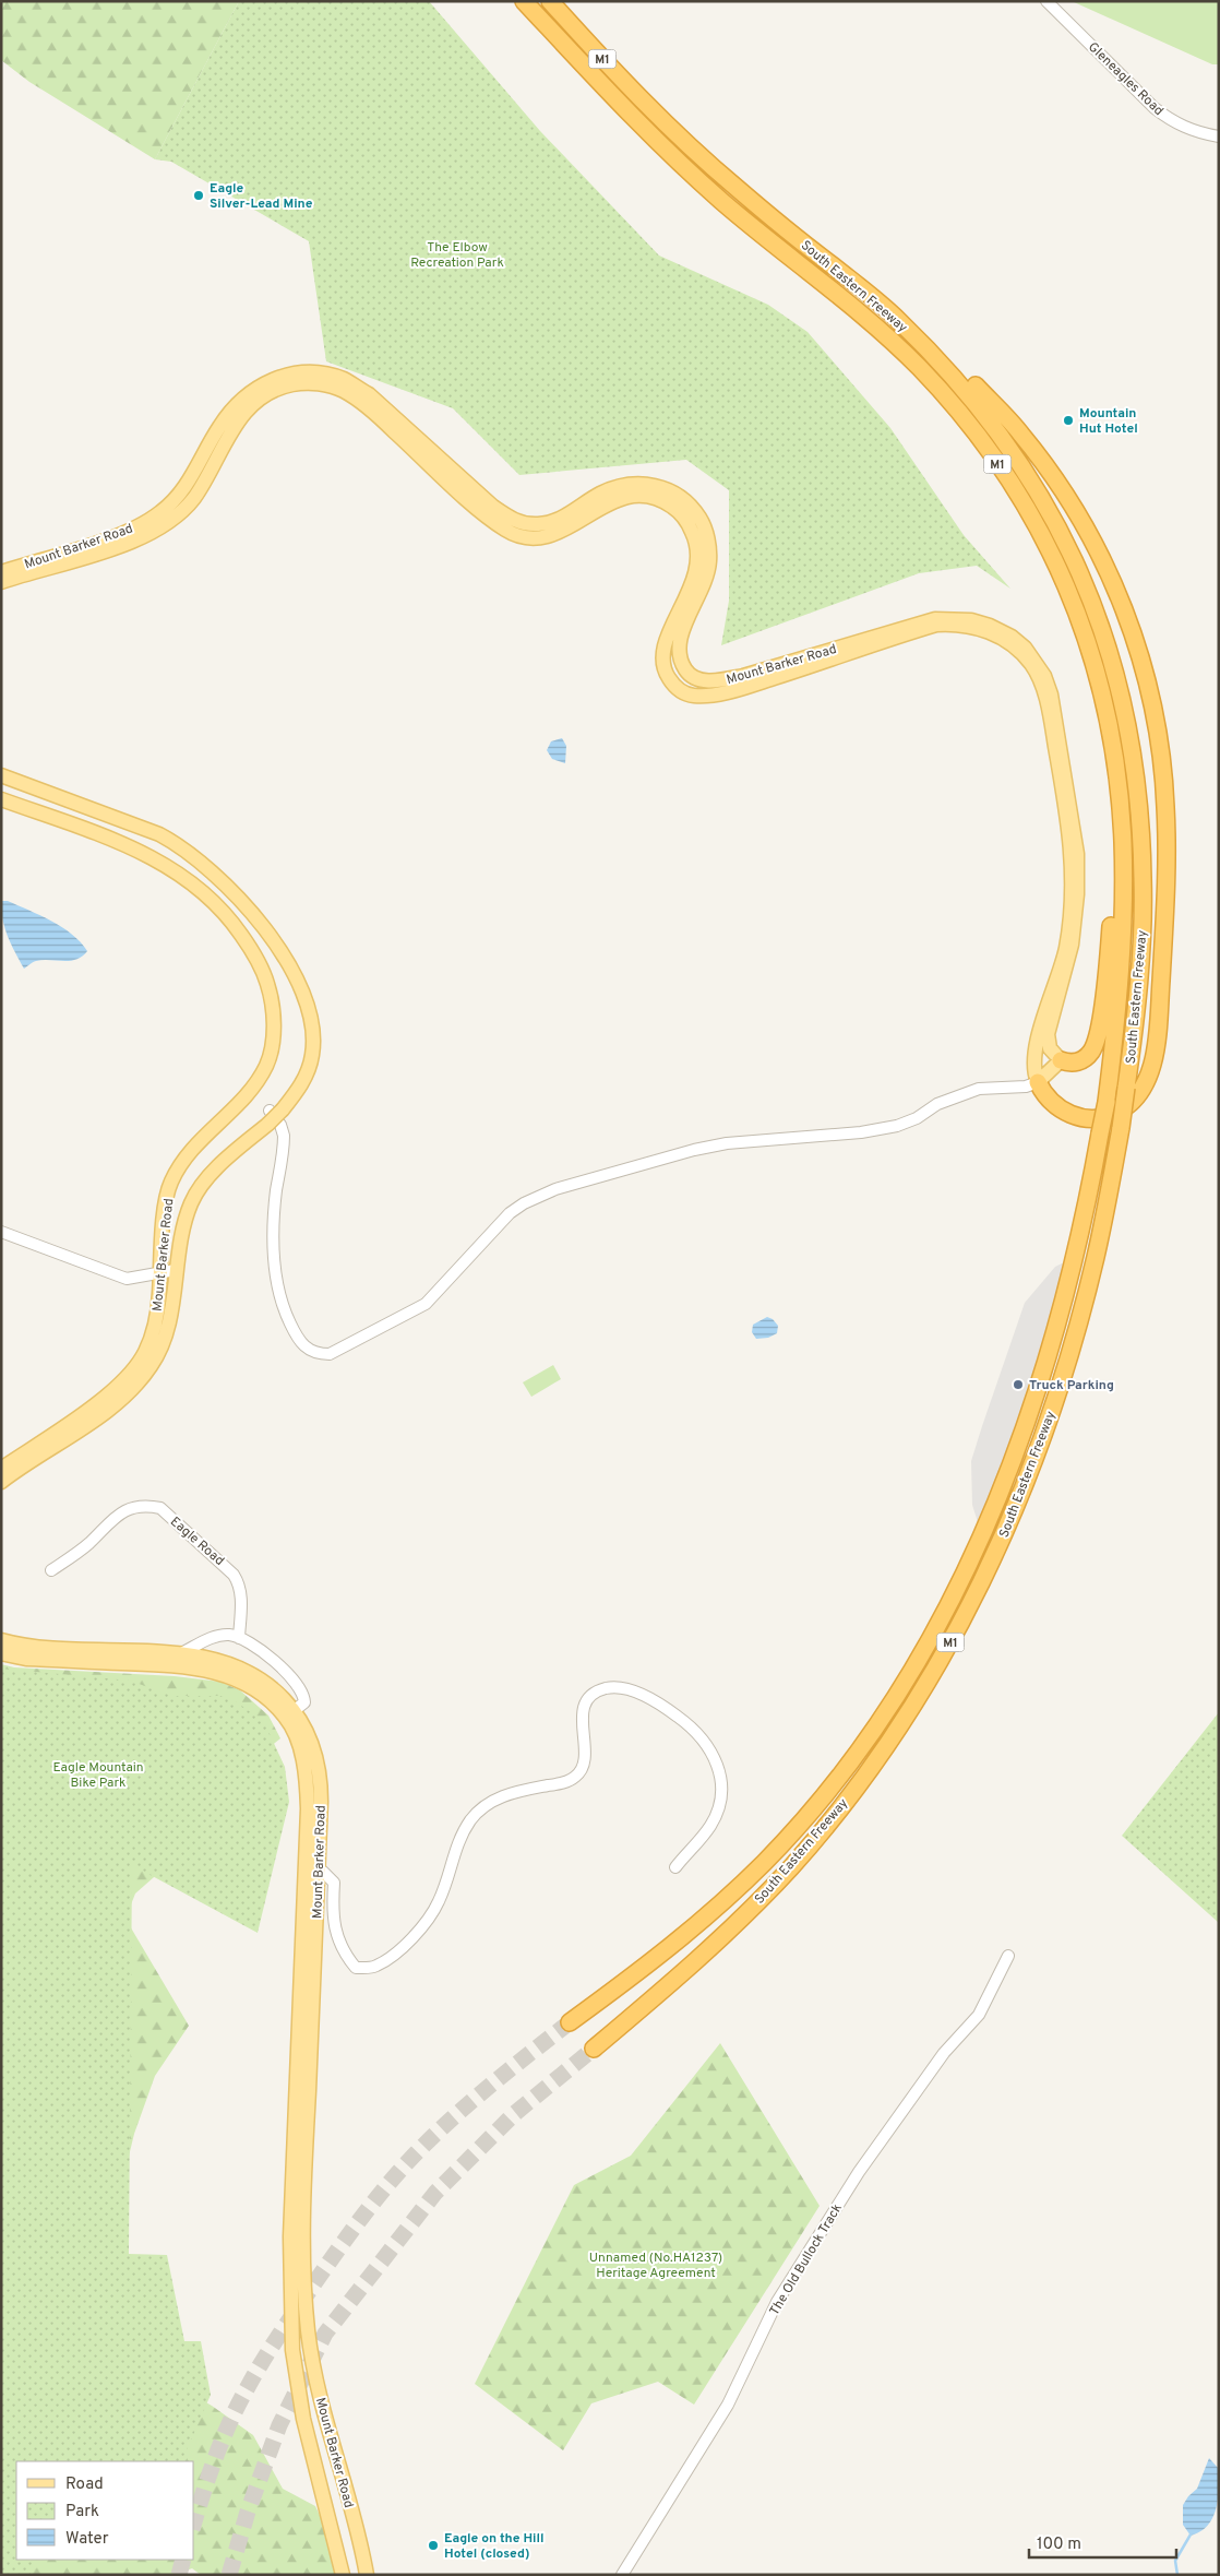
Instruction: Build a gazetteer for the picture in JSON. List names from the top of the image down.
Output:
{
  "streets": {
    "highway": ["M1", "South Eastern Freeway"],
    "main road": ["Mount Barker Road"],
    "street": ["Gleneagles Road", "Eagle Road", "The Old Bullock Track"]
  },
  "parks": ["The Elbow Recreation Park", "Eagle Mountain Bike Park", "Unnamed (No.HA1237) Heritage Agreement"],
  "places": [
    "Eagle Silver-Lead Mine",
    "Mountain Hut Hotel",
    "Truck Parking",
    "Eagle on the Hill Hotel (closed)"
  ],
  "legend": ["Road", "Park", "Water"],
  "scale_bar": "100 m"
}
